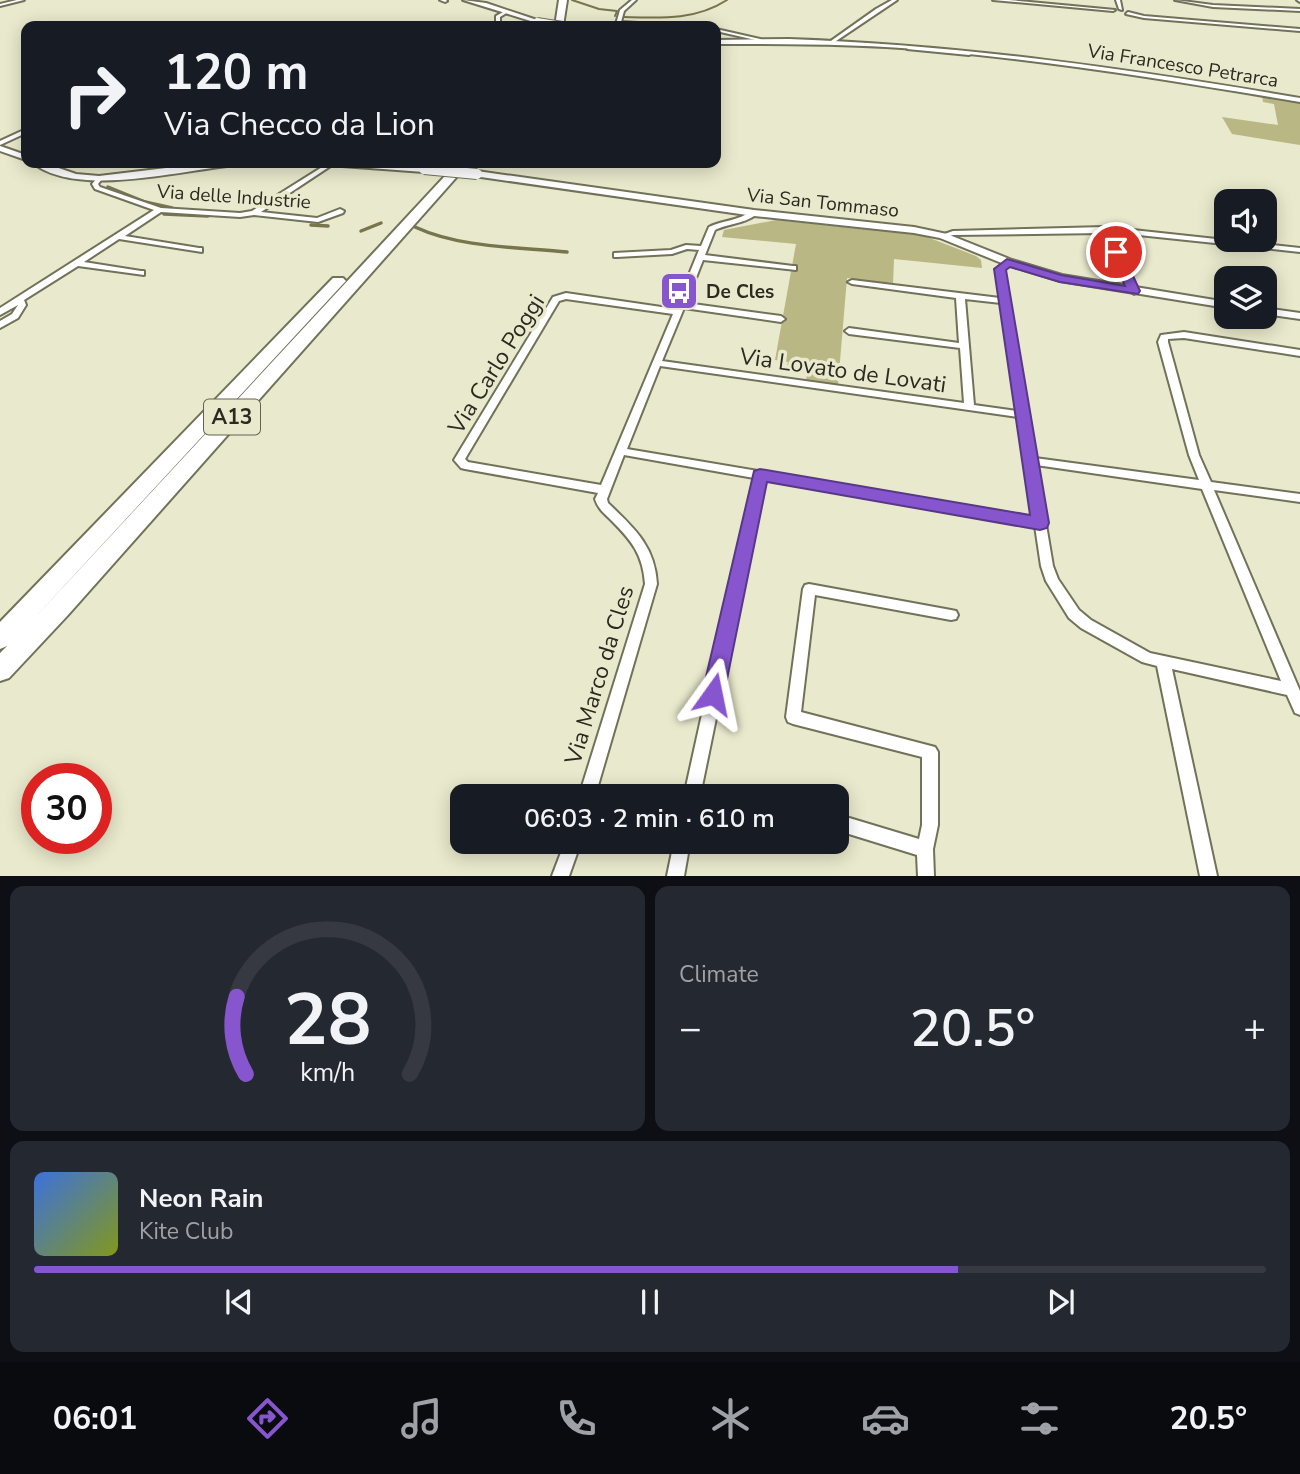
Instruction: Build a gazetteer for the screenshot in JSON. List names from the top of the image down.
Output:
{
  "streets": {
    "highway": ["A13"],
    "street": [
      "Via Francesco Petrarca",
      "Via delle Industrie",
      "Via San Tommaso",
      "Via Carlo Poggi",
      "Via Lovato de Lovati",
      "Via Marco da Cles"
    ]
  },
  "crossings": [
    ["Via San Tommaso", "A13"],
    ["Via Carlo Poggi", "Via Marco da Cles"]
  ],
  "places": {
    "bus stop": ["De Cles"]
  },
  "page": {
    "turn": ["120 m", "Via Checco da Lion"],
    "limit": "30",
    "trip": "06:03 · 2 min · 610 m",
    "tile": "Climate",
    "heat": ["−", "20.5°", "+"],
    "song": ["Neon Rain", "Kite Club"],
    "tabs": ["06:01", "20.5°"],
    "gauge": ["28", "km/h"]
  }
}
